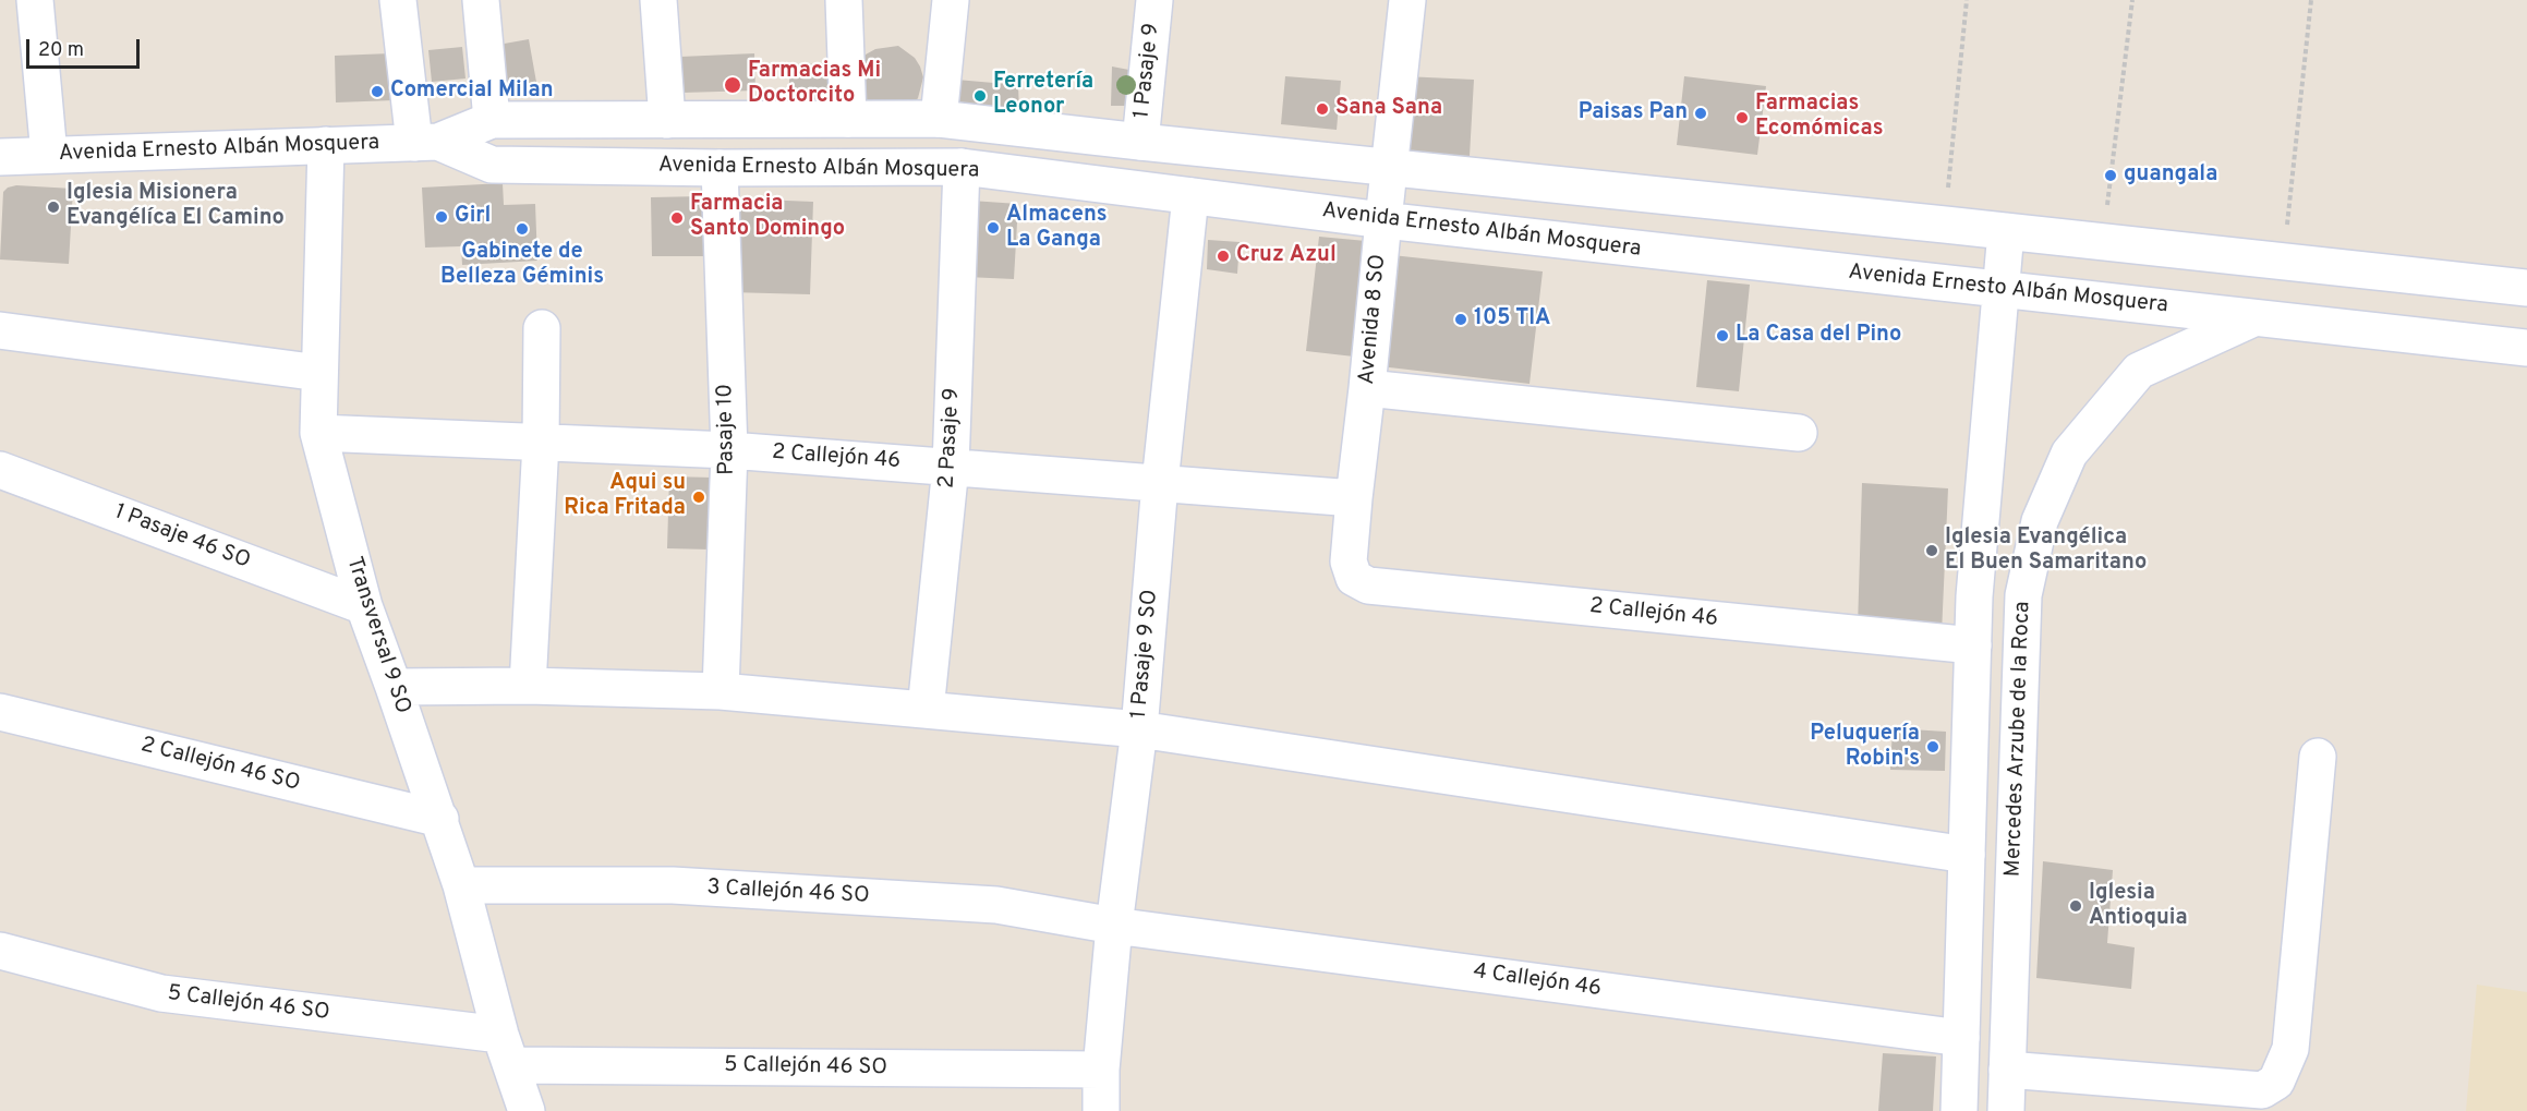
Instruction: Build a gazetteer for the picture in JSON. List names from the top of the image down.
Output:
{
  "streets": {
    "street": [
      "1 Pasaje 9",
      "Avenida Ernesto Albán Mosquera",
      "Avenida 8 SO",
      "Pasaje 10",
      "2 Pasaje 9",
      "2 Callejón 46",
      "1 Pasaje 46 SO",
      "Transversal 9 SO",
      "1 Pasaje 9 SO",
      "Mercedes Arzube de la Roca",
      "2 Callejón 46 SO",
      "3 Callejón 46 SO",
      "4 Callejón 46",
      "5 Callejón 46 SO"
    ]
  },
  "crossings": [
    ["1 Pasaje 9", "Avenida Ernesto Albán Mosquera"],
    ["Avenida Ernesto Albán Mosquera", "Avenida 8 SO"],
    ["Avenida Ernesto Albán Mosquera", "Pasaje 10"],
    ["Avenida Ernesto Albán Mosquera", "2 Pasaje 9"],
    ["Avenida Ernesto Albán Mosquera", "Transversal 9 SO"],
    ["Avenida Ernesto Albán Mosquera", "1 Pasaje 9 SO"],
    ["Avenida Ernesto Albán Mosquera", "Mercedes Arzube de la Roca"],
    ["Avenida 8 SO", "2 Callejón 46"],
    ["Pasaje 10", "2 Callejón 46"],
    ["2 Pasaje 9", "2 Callejón 46"],
    ["2 Callejón 46", "Transversal 9 SO"],
    ["2 Callejón 46", "1 Pasaje 9 SO"],
    ["1 Pasaje 46 SO", "Transversal 9 SO"],
    ["Transversal 9 SO", "2 Callejón 46 SO"],
    ["Transversal 9 SO", "3 Callejón 46 SO"],
    ["Transversal 9 SO", "5 Callejón 46 SO"],
    ["1 Pasaje 9 SO", "3 Callejón 46 SO"],
    ["1 Pasaje 9 SO", "4 Callejón 46"],
    ["1 Pasaje 9 SO", "5 Callejón 46 SO"],
    ["3 Callejón 46 SO", "4 Callejón 46"]
  ],
  "places": [
    "Farmacias Mi Doctorcito",
    "Comercial Milan",
    "Ferretería Leonor",
    "Sana Sana",
    "Paisas Pan",
    "Farmacias Ecomómicas",
    "guangala",
    "Iglesia Misionera Evangélíca El Camino",
    "Girl",
    "Farmacia Santo Domingo",
    "Almacens La Ganga",
    "Gabinete de Belleza Géminis",
    "Cruz Azul",
    "105 TIA",
    "La Casa del Pino",
    "Aqui su Rica Fritada",
    "Iglesia Evangélica El Buen Samaritano",
    "Peluquería Robin's",
    "Iglesia Antioquia"
  ],
  "scale_bar": "20 m"
}
